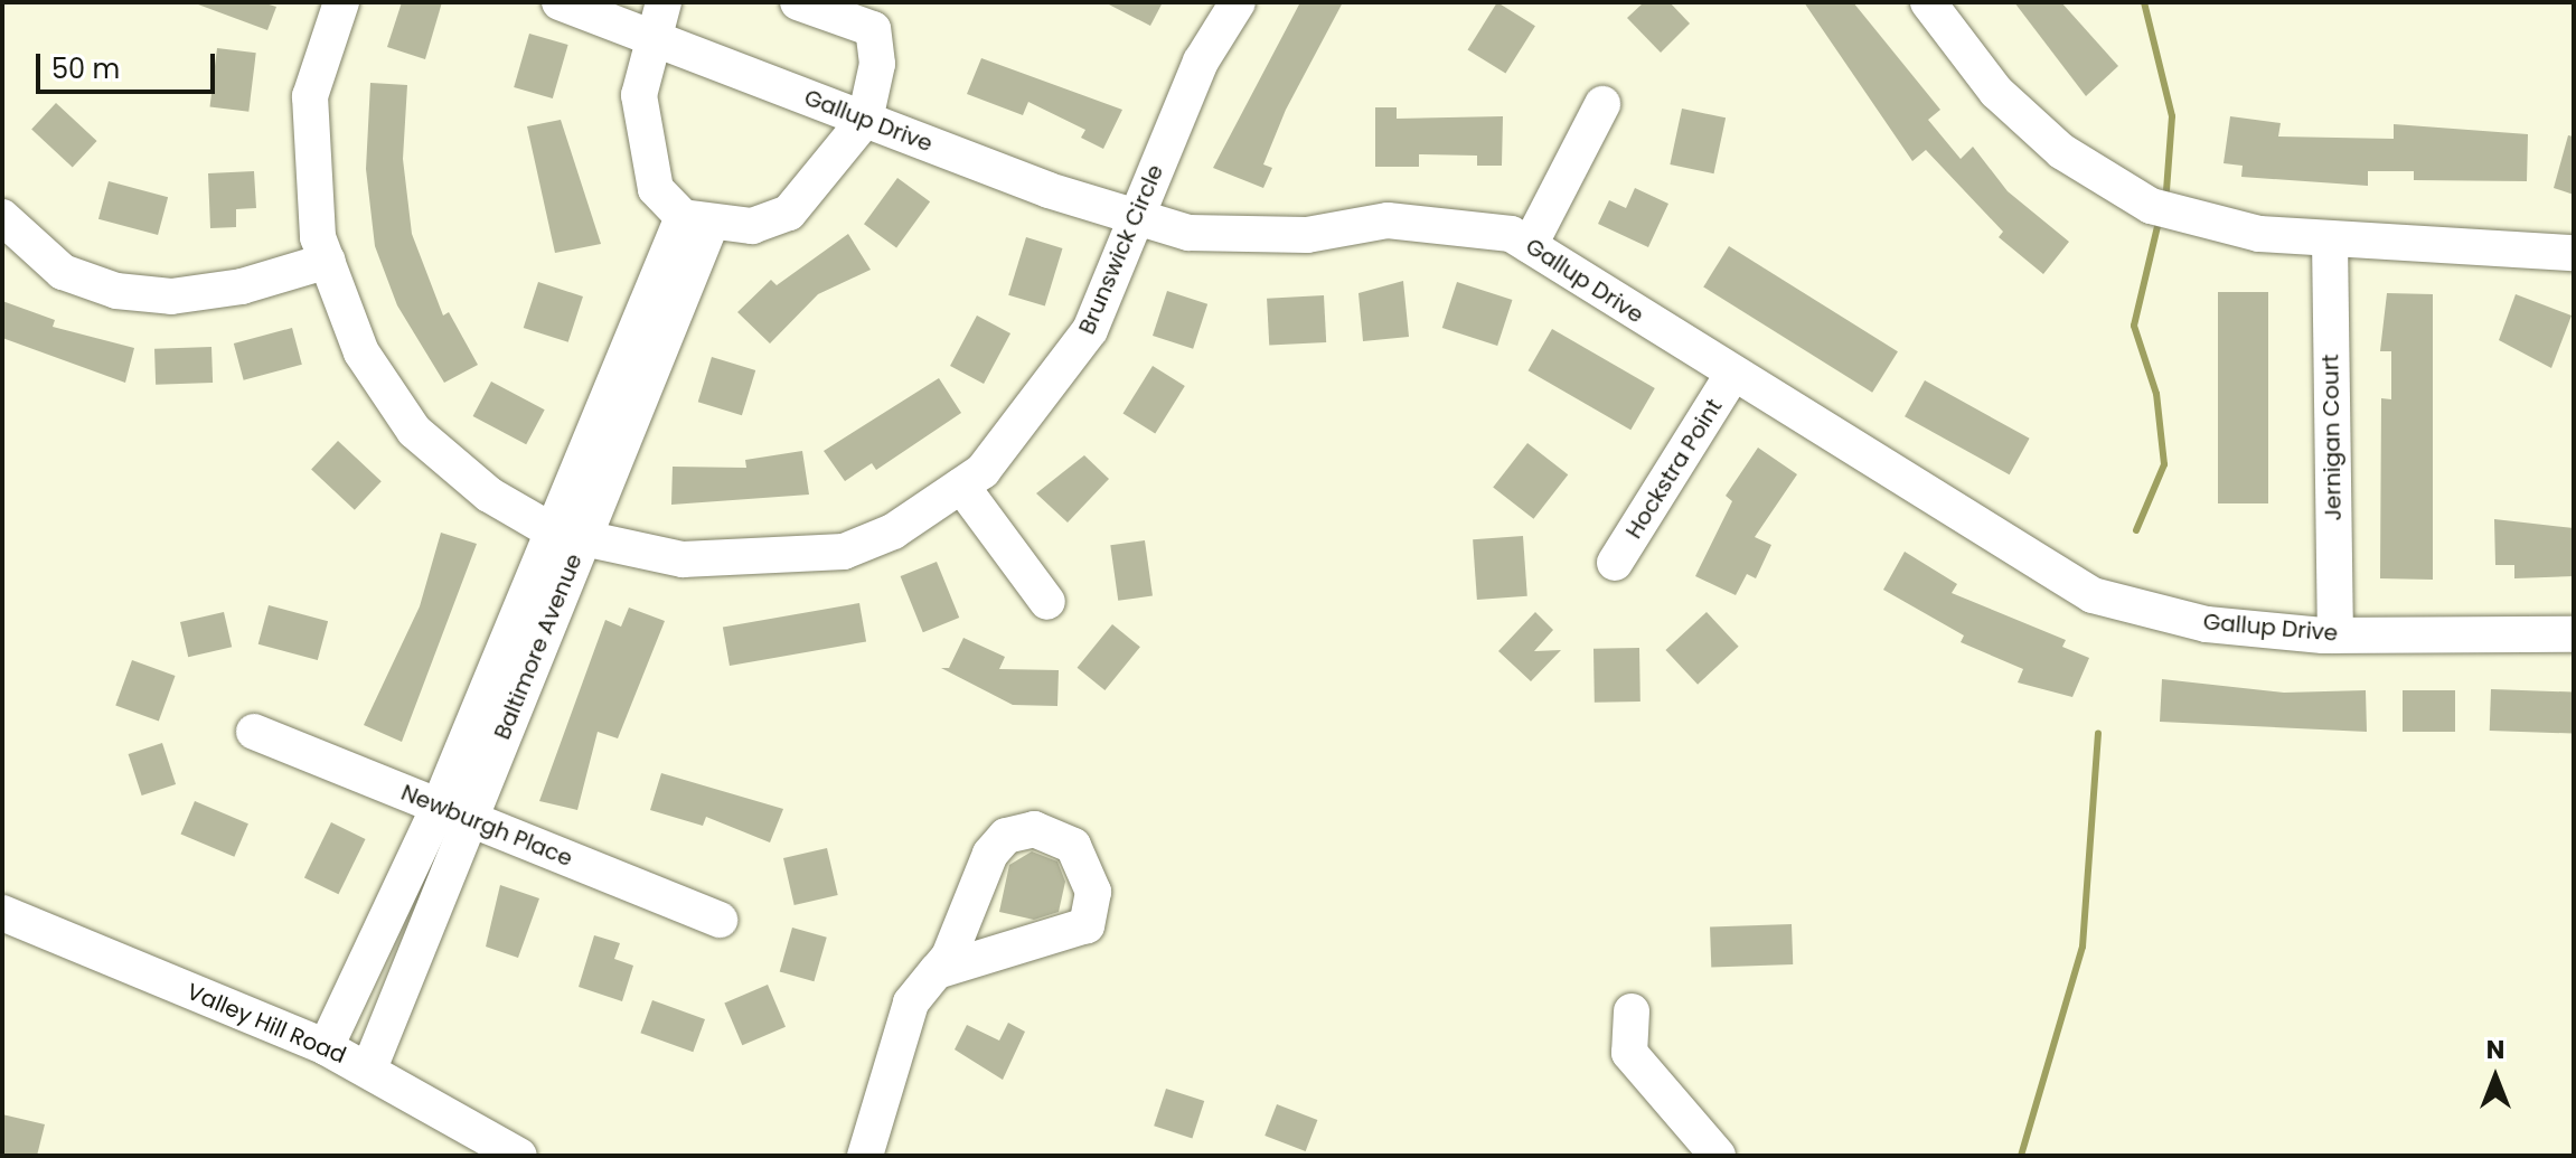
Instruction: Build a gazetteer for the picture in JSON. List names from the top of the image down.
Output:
{
  "streets": {
    "street": [
      "Gallup Drive",
      "Brunswick Circle",
      "Jernigan Court",
      "Hockstra Point",
      "Baltimore Avenue",
      "Newburgh Place",
      "Valley Hill Road"
    ]
  },
  "crossings": [
    ["Gallup Drive", "Brunswick Circle"],
    ["Gallup Drive", "Jernigan Court"],
    ["Gallup Drive", "Hockstra Point"],
    ["Brunswick Circle", "Baltimore Avenue"],
    ["Baltimore Avenue", "Newburgh Place"],
    ["Baltimore Avenue", "Valley Hill Road"]
  ],
  "scale_bar": "50 m",
  "north": "top"
}
